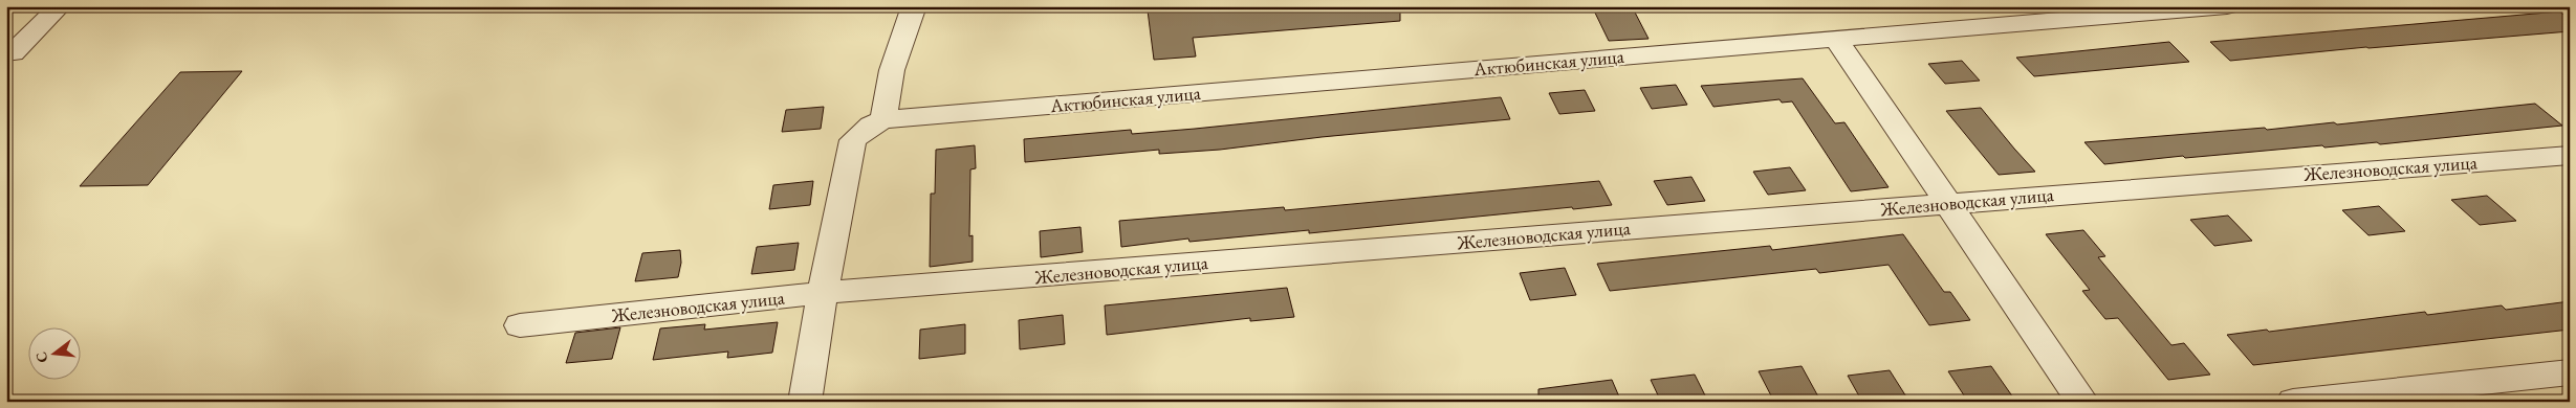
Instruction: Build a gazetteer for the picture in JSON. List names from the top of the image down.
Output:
{
  "streets": {
    "street": ["Актюбинская улица", "Железноводская улица"]
  },
  "north": "left"
}
